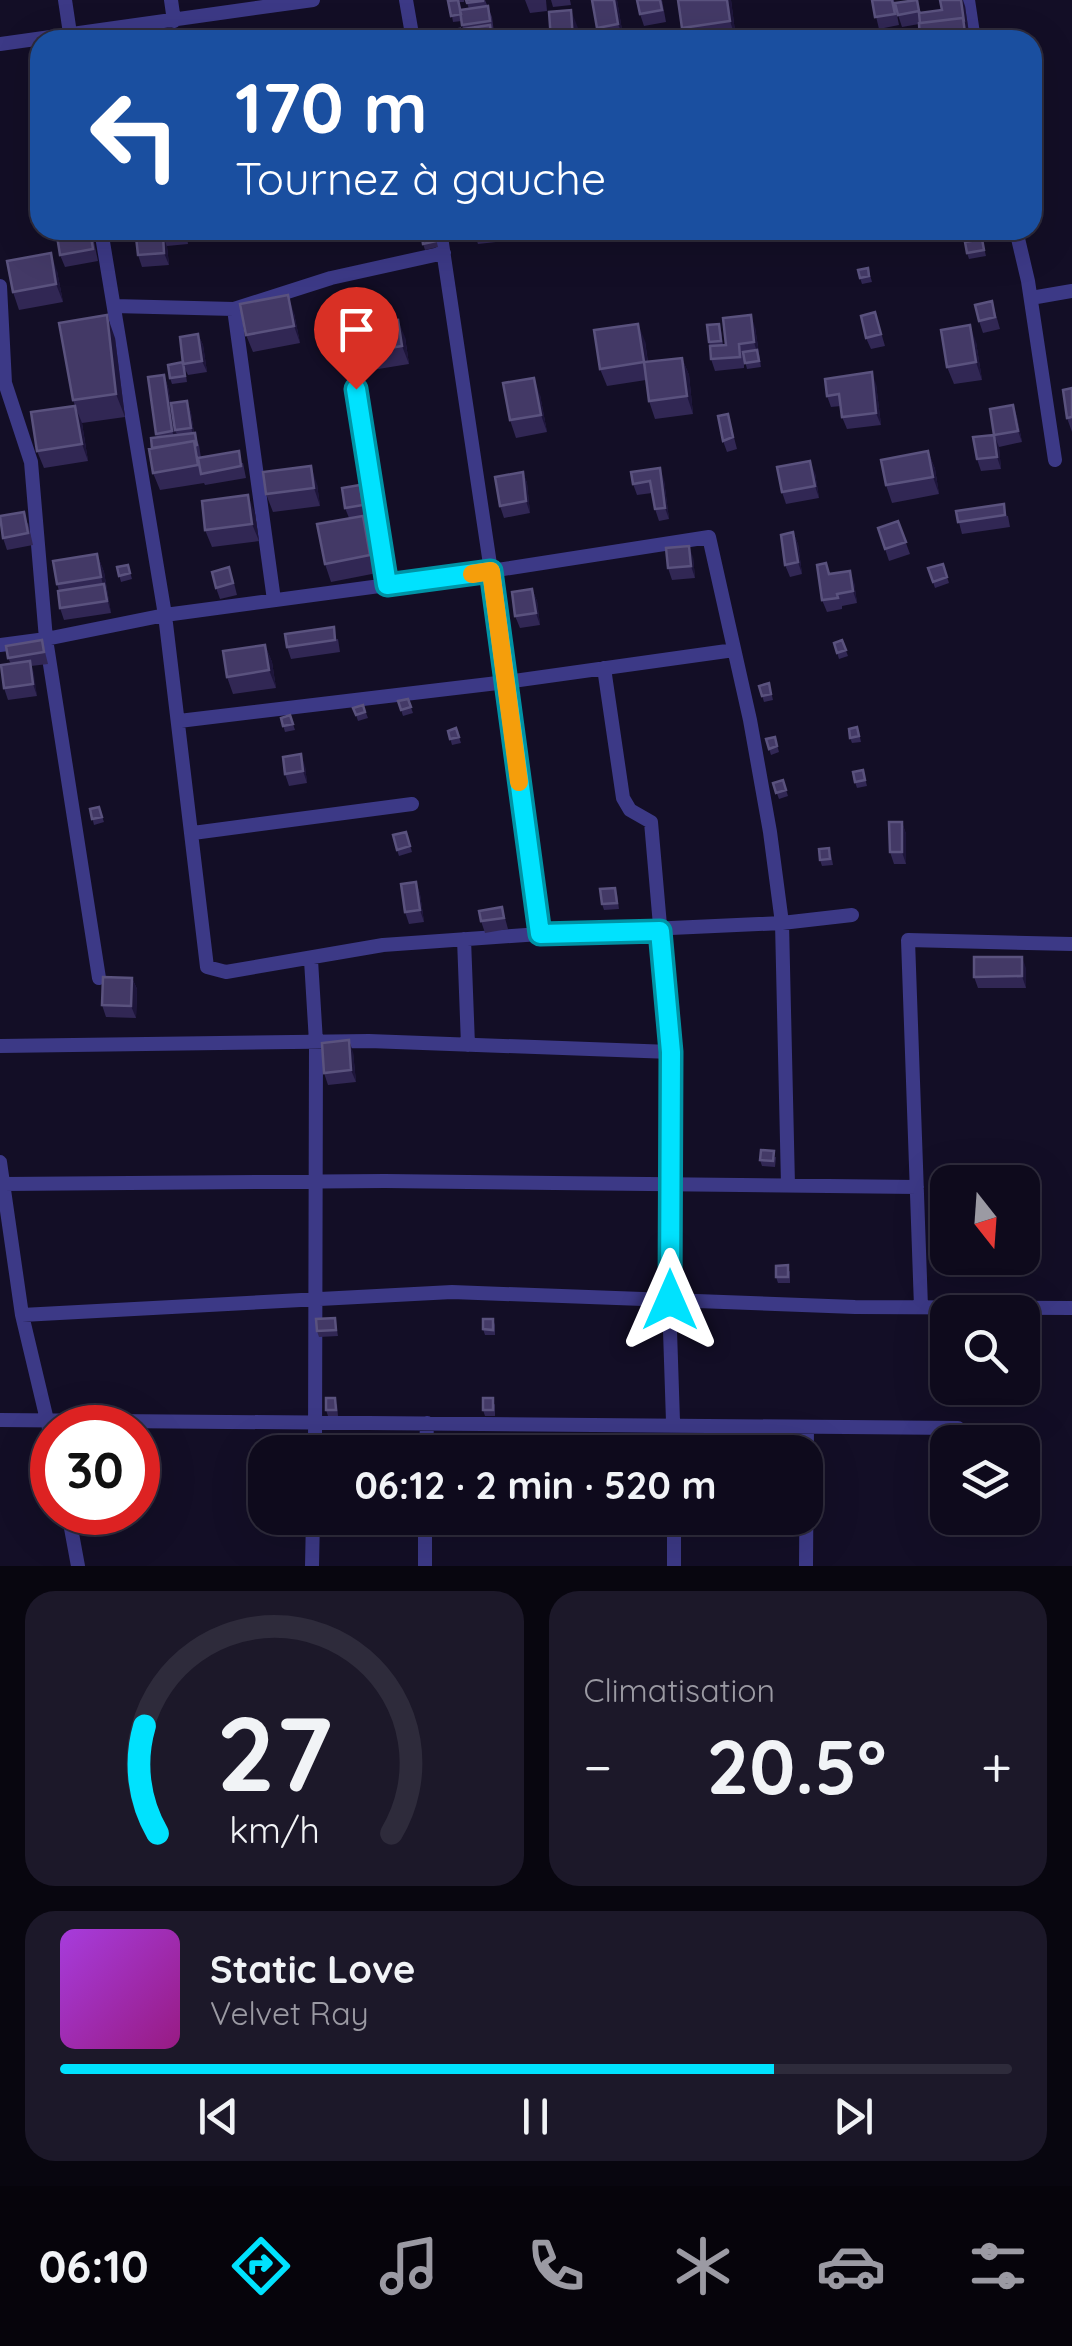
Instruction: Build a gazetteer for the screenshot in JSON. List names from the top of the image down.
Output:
{
  "north": "bottom",
  "page": {
    "turn": ["170 m", "Tournez à gauche"],
    "limit": "30",
    "trip": "06:12 · 2 min · 520 m",
    "tile": "Climatisation",
    "heat": ["−", "20.5°", "+"],
    "song": ["Static Love", "Velvet Ray"],
    "tabs": "06:10",
    "gauge": ["27", "km/h"]
  }
}
